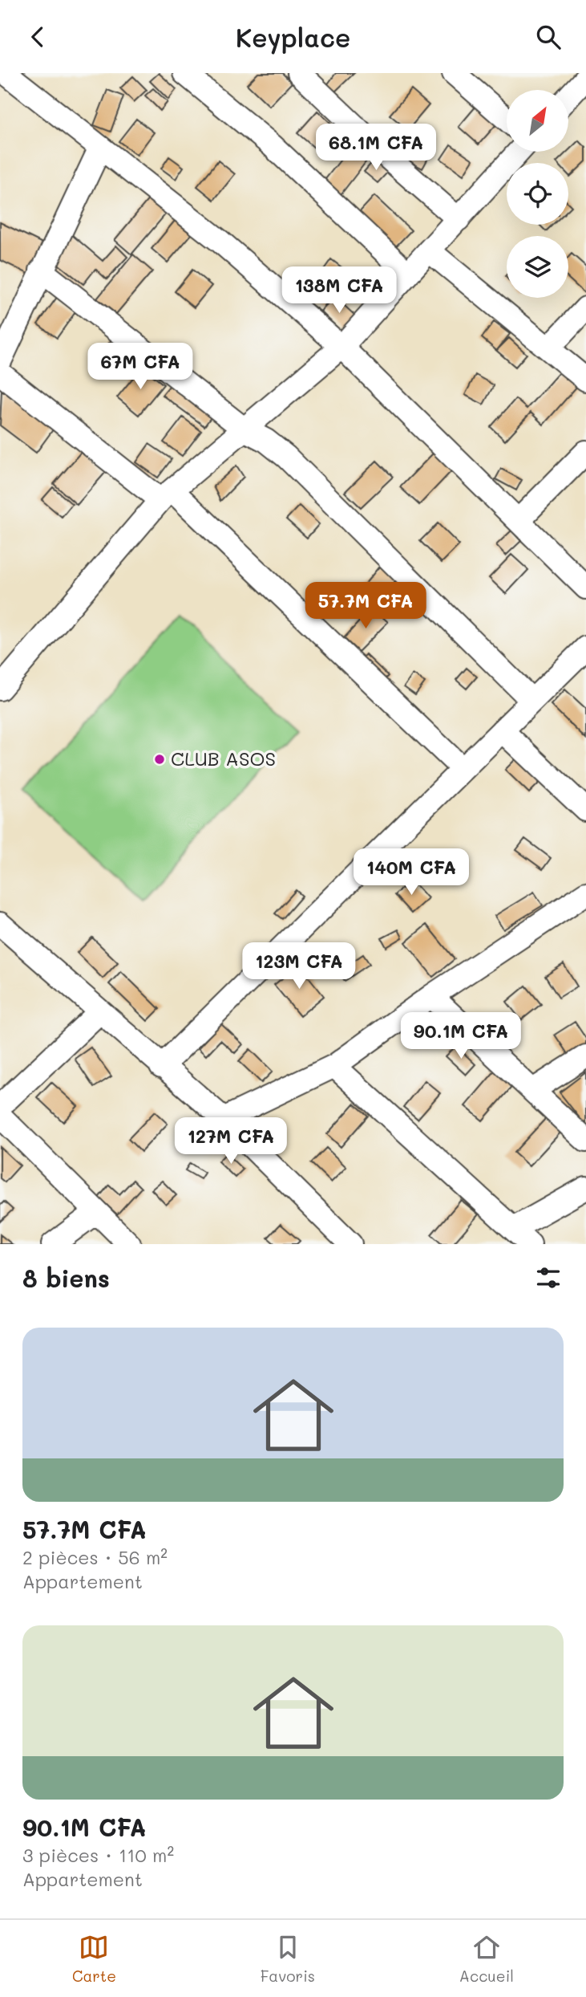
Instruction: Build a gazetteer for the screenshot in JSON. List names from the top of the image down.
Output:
{
  "places": ["CLUB ASOS"],
  "north": "top right",
  "page": {
    "header": "Keyplace",
    "price": [
      "68.1M CFA",
      "138M CFA",
      "67M CFA",
      "57.7M CFA",
      "140M CFA",
      "123M CFA",
      "90.1M CFA",
      "127M CFA"
    ],
    "heading": "8 biens",
    "list": [
      {
        "name": "57.7M CFA",
        "note": "2 pièces · 56 m² · Appartement"
      },
      {
        "name": "90.1M CFA",
        "note": "3 pièces · 110 m² · Appartement"
      }
    ],
    "tabs": ["Carte", "Favoris", "Accueil"]
  }
}
